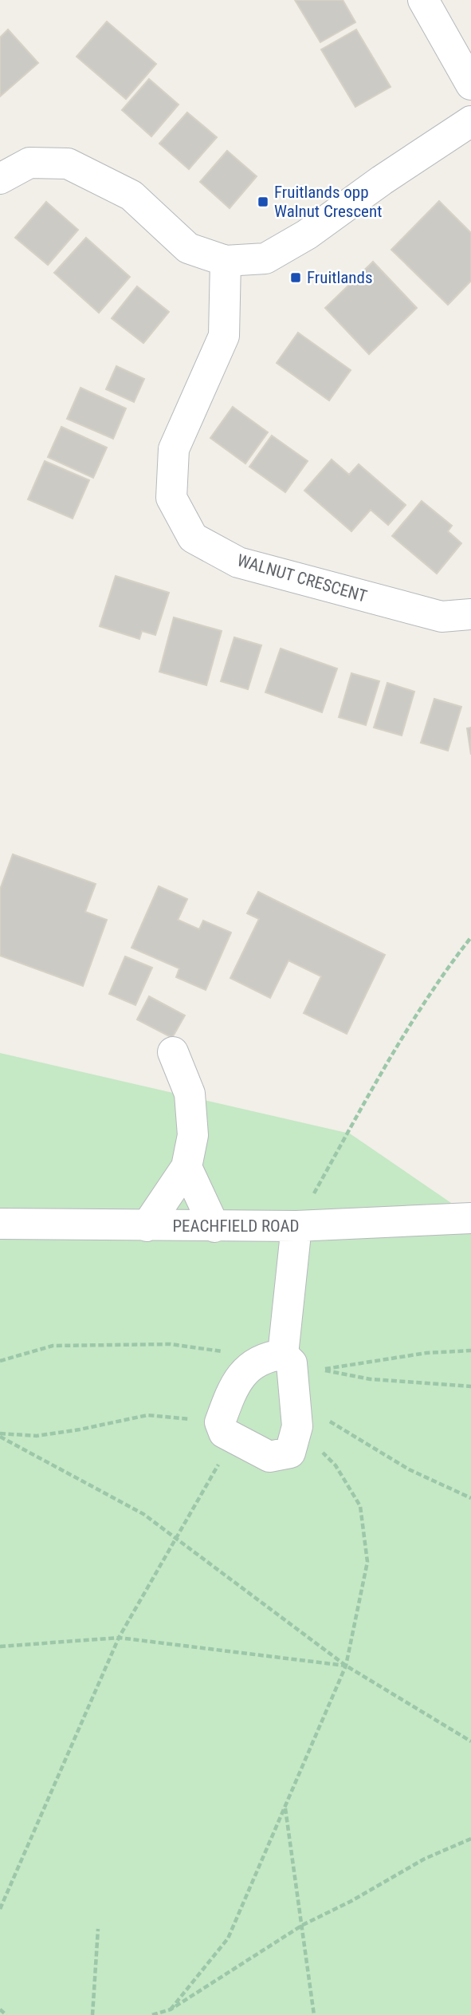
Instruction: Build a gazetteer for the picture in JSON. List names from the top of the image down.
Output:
{
  "streets": {
    "street": ["WALNUT CRESCENT", "PEACHFIELD ROAD"]
  },
  "places": {
    "transit": ["Fruitlands opp Walnut Crescent", "Fruitlands"]
  }
}
